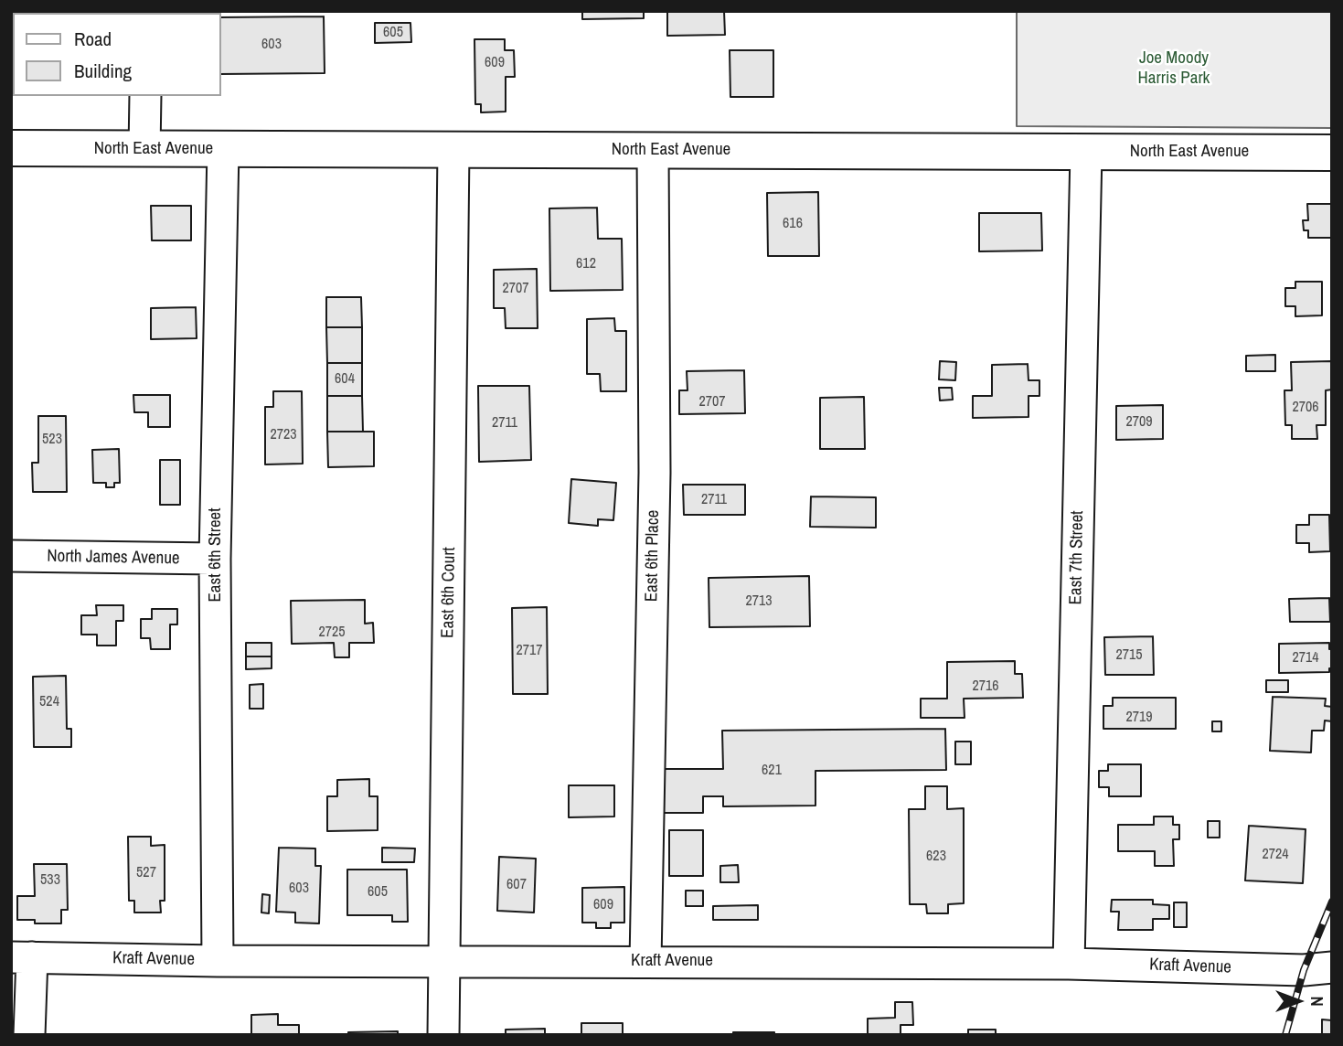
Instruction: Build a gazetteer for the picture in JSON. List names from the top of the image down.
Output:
{
  "streets": {
    "main road": ["North East Avenue"],
    "street": [
      "East 6th Street",
      "East 6th Place",
      "North James Avenue",
      "East 7th Street",
      "East 6th Court",
      "Kraft Avenue"
    ]
  },
  "crossings": [
    ["North East Avenue", "East 6th Street"],
    ["North East Avenue", "East 6th Place"],
    ["North East Avenue", "East 7th Street"],
    ["North East Avenue", "East 6th Court"],
    ["East 6th Street", "North James Avenue"],
    ["East 6th Street", "Kraft Avenue"],
    ["East 6th Place", "Kraft Avenue"],
    ["East 7th Street", "Kraft Avenue"],
    ["East 6th Court", "Kraft Avenue"]
  ],
  "parks": ["Joe Moody Harris Park"],
  "house_numbers": [
    "605",
    "603",
    "609",
    "616",
    "612",
    "2707",
    "604",
    "2707",
    "2706",
    "2709",
    "2711",
    "2723",
    "523",
    "2711",
    "2713",
    "2725",
    "2717",
    "2715",
    "2714",
    "2716",
    "524",
    "2719",
    "621",
    "2724",
    "623",
    "527",
    "533",
    "607",
    "603",
    "605",
    "609"
  ],
  "legend": ["Road", "Building"],
  "north": "right"
}
